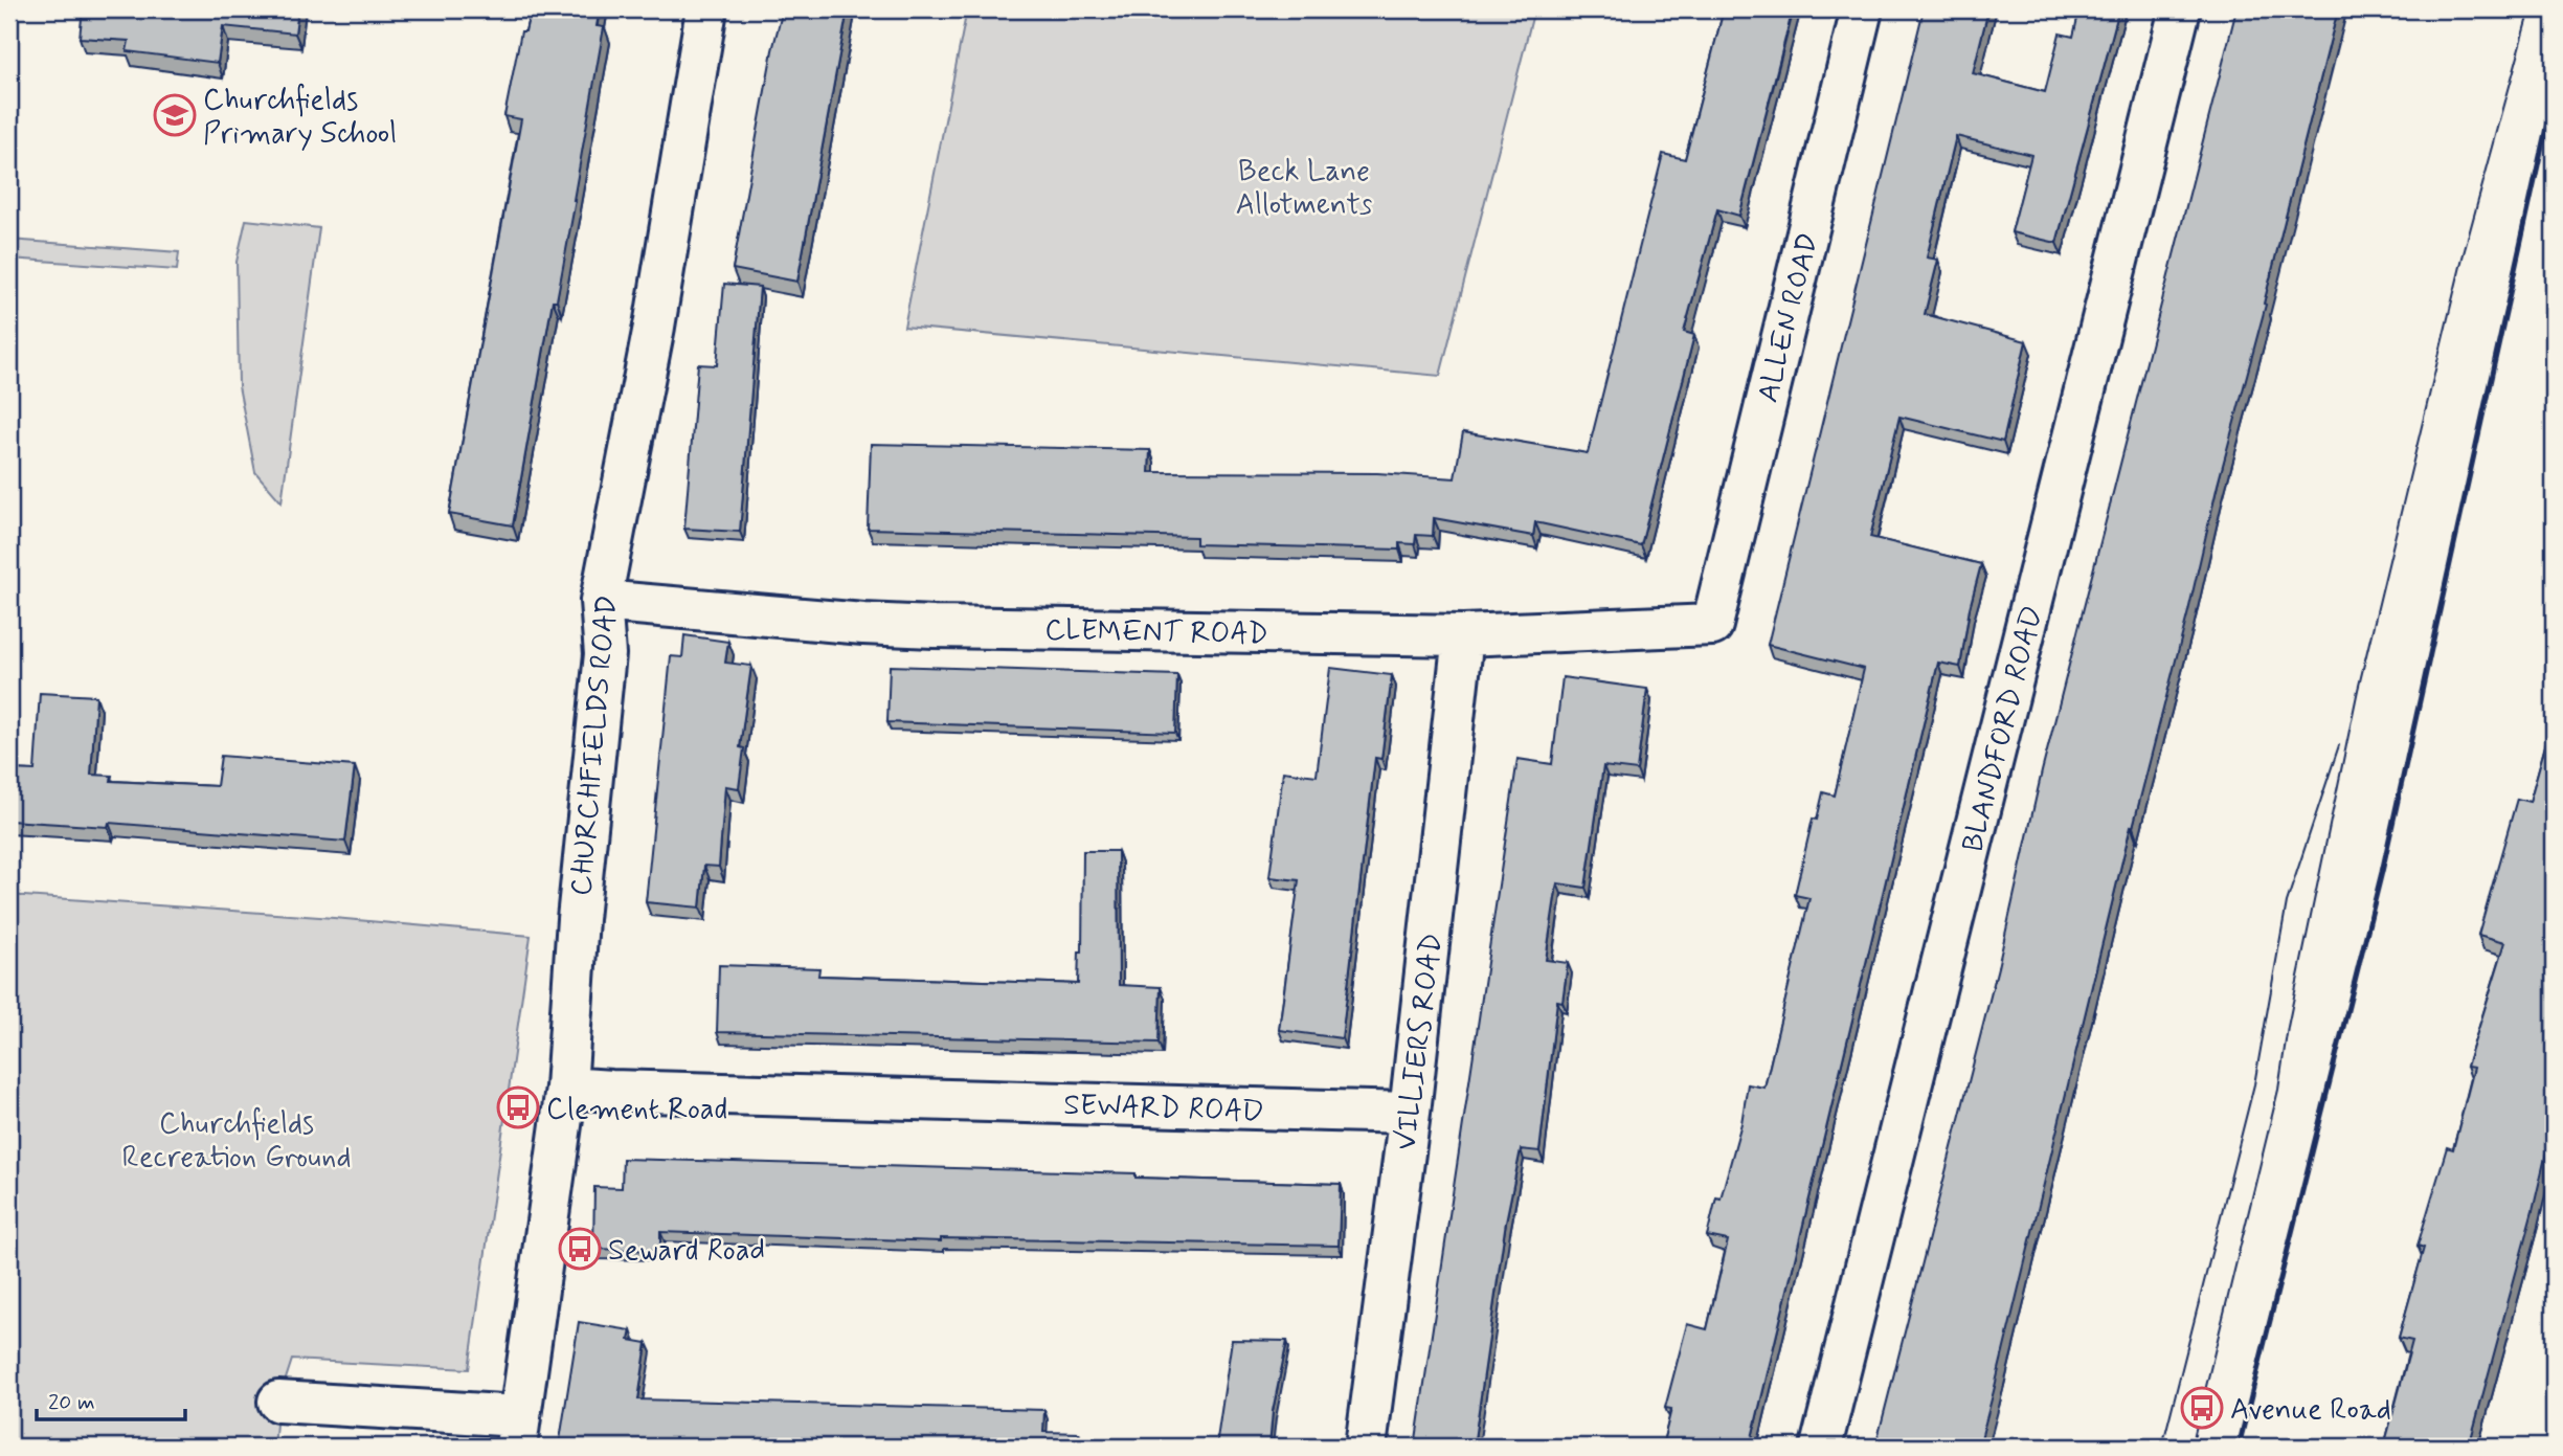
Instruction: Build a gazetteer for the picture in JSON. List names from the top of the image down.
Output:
{
  "streets": {
    "street": [
      "ALLEN ROAD",
      "CLEMENT ROAD",
      "BLANDFORD ROAD",
      "CHURCHFIELDS ROAD",
      "VILLIERS ROAD",
      "SEWARD ROAD"
    ]
  },
  "crossings": [
    ["ALLEN ROAD", "CLEMENT ROAD"],
    ["CLEMENT ROAD", "CHURCHFIELDS ROAD"],
    ["CLEMENT ROAD", "VILLIERS ROAD"],
    ["CHURCHFIELDS ROAD", "SEWARD ROAD"],
    ["VILLIERS ROAD", "SEWARD ROAD"]
  ],
  "parks": ["Beck Lane Allotments", "Churchfields Recreation Ground"],
  "places": {
    "school or university": ["Churchfields Primary School"],
    "bus stop": ["Clement Road", "Seward Road", "Avenue Road"]
  },
  "scale_bar": "20 m"
}
